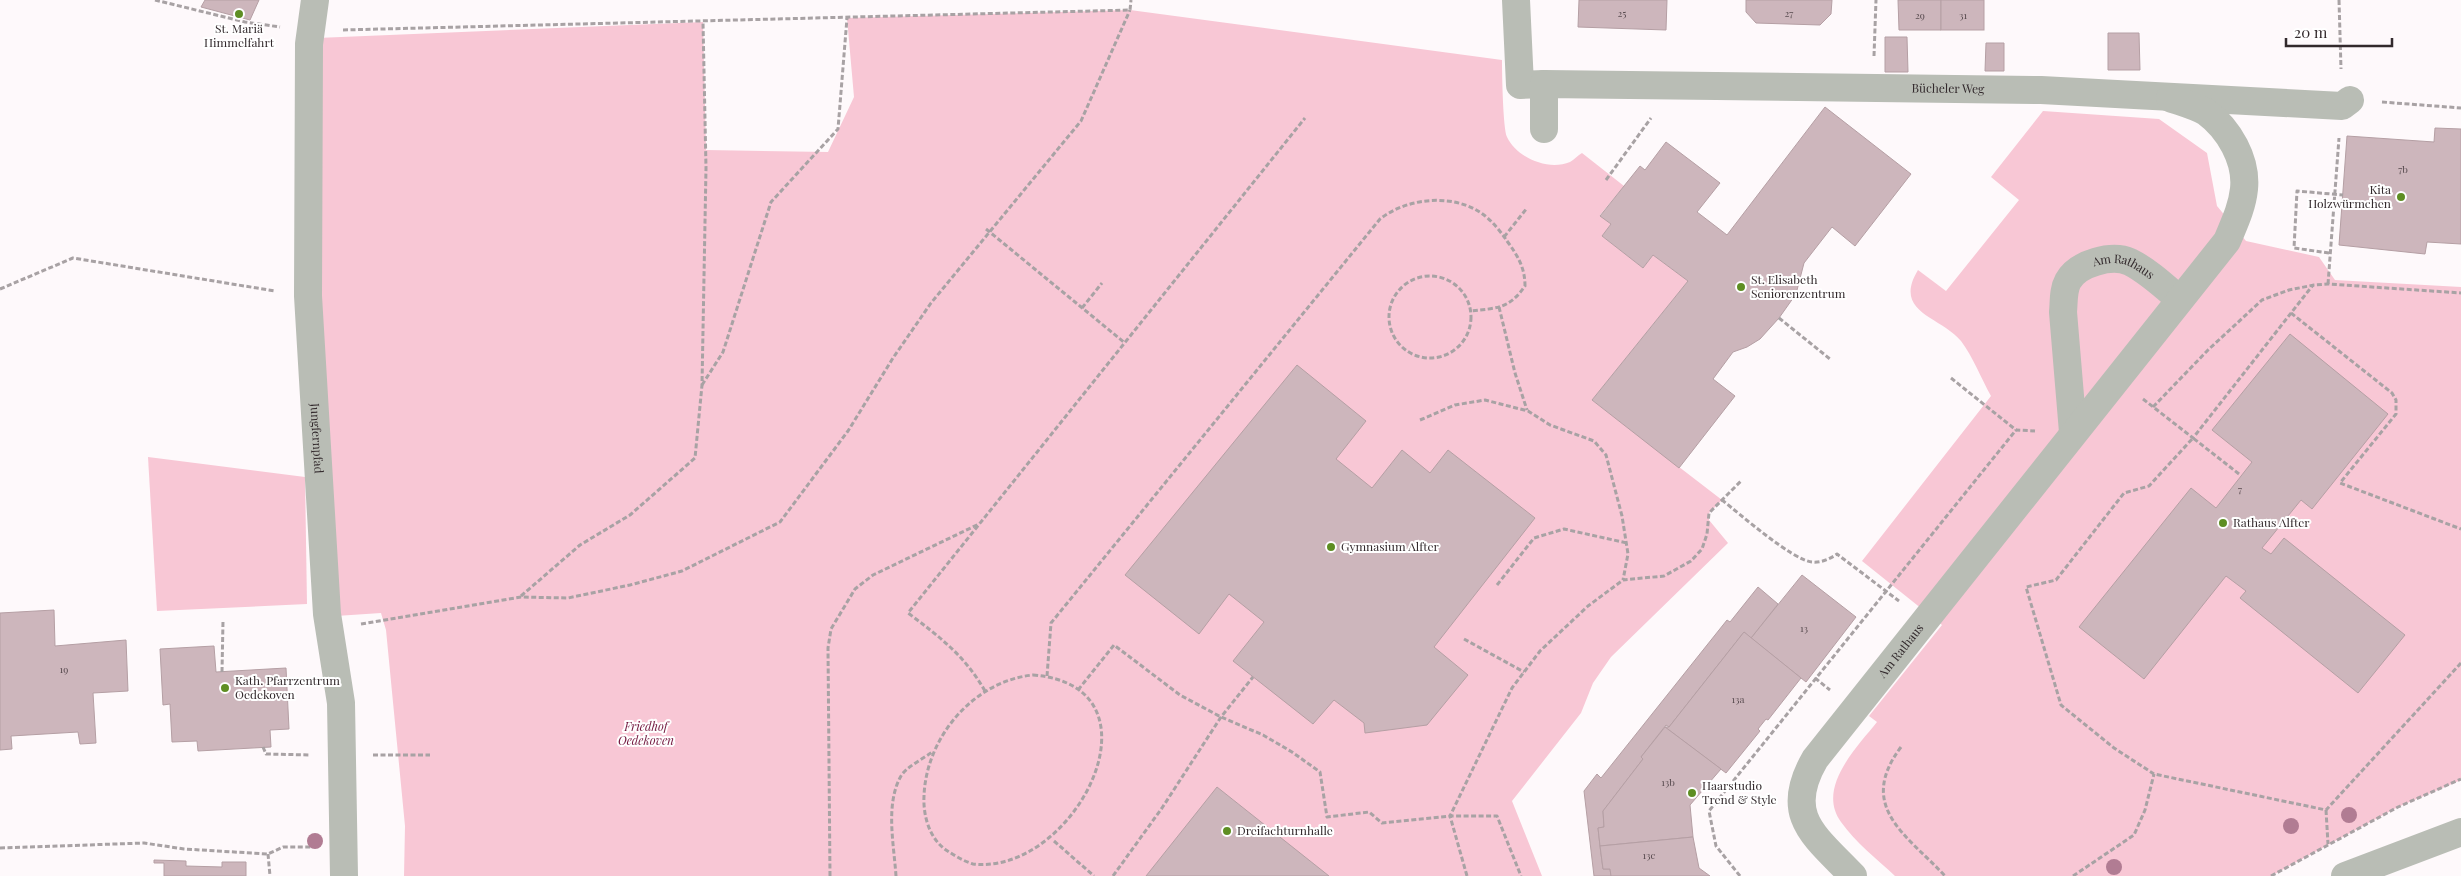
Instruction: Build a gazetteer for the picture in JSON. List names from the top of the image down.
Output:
{
  "streets": {
    "street": ["Bücheler Weg", "Am Rathaus", "Jungfernpfad"]
  },
  "crossings": [
    ["Bücheler Weg", "Am Rathaus"]
  ],
  "parks": ["Friedhof Oedekoven"],
  "places": [
    "St. Mariä Himmelfahrt",
    "Kita Holzwürmchen",
    "St. Elisabeth Seniorenzentrum",
    "Rathaus Alfter",
    "Gymnasium Alfter",
    "Kath. Pfarrzentrum Oedekoven",
    "Haarstudio Trend & Style",
    "Dreifachturnhalle"
  ],
  "house_numbers": [
    "25",
    "27",
    "29",
    "31",
    "7b",
    "7",
    "13",
    "19",
    "13a",
    "13b",
    "13c"
  ],
  "scale_bar": "20 m"
}
